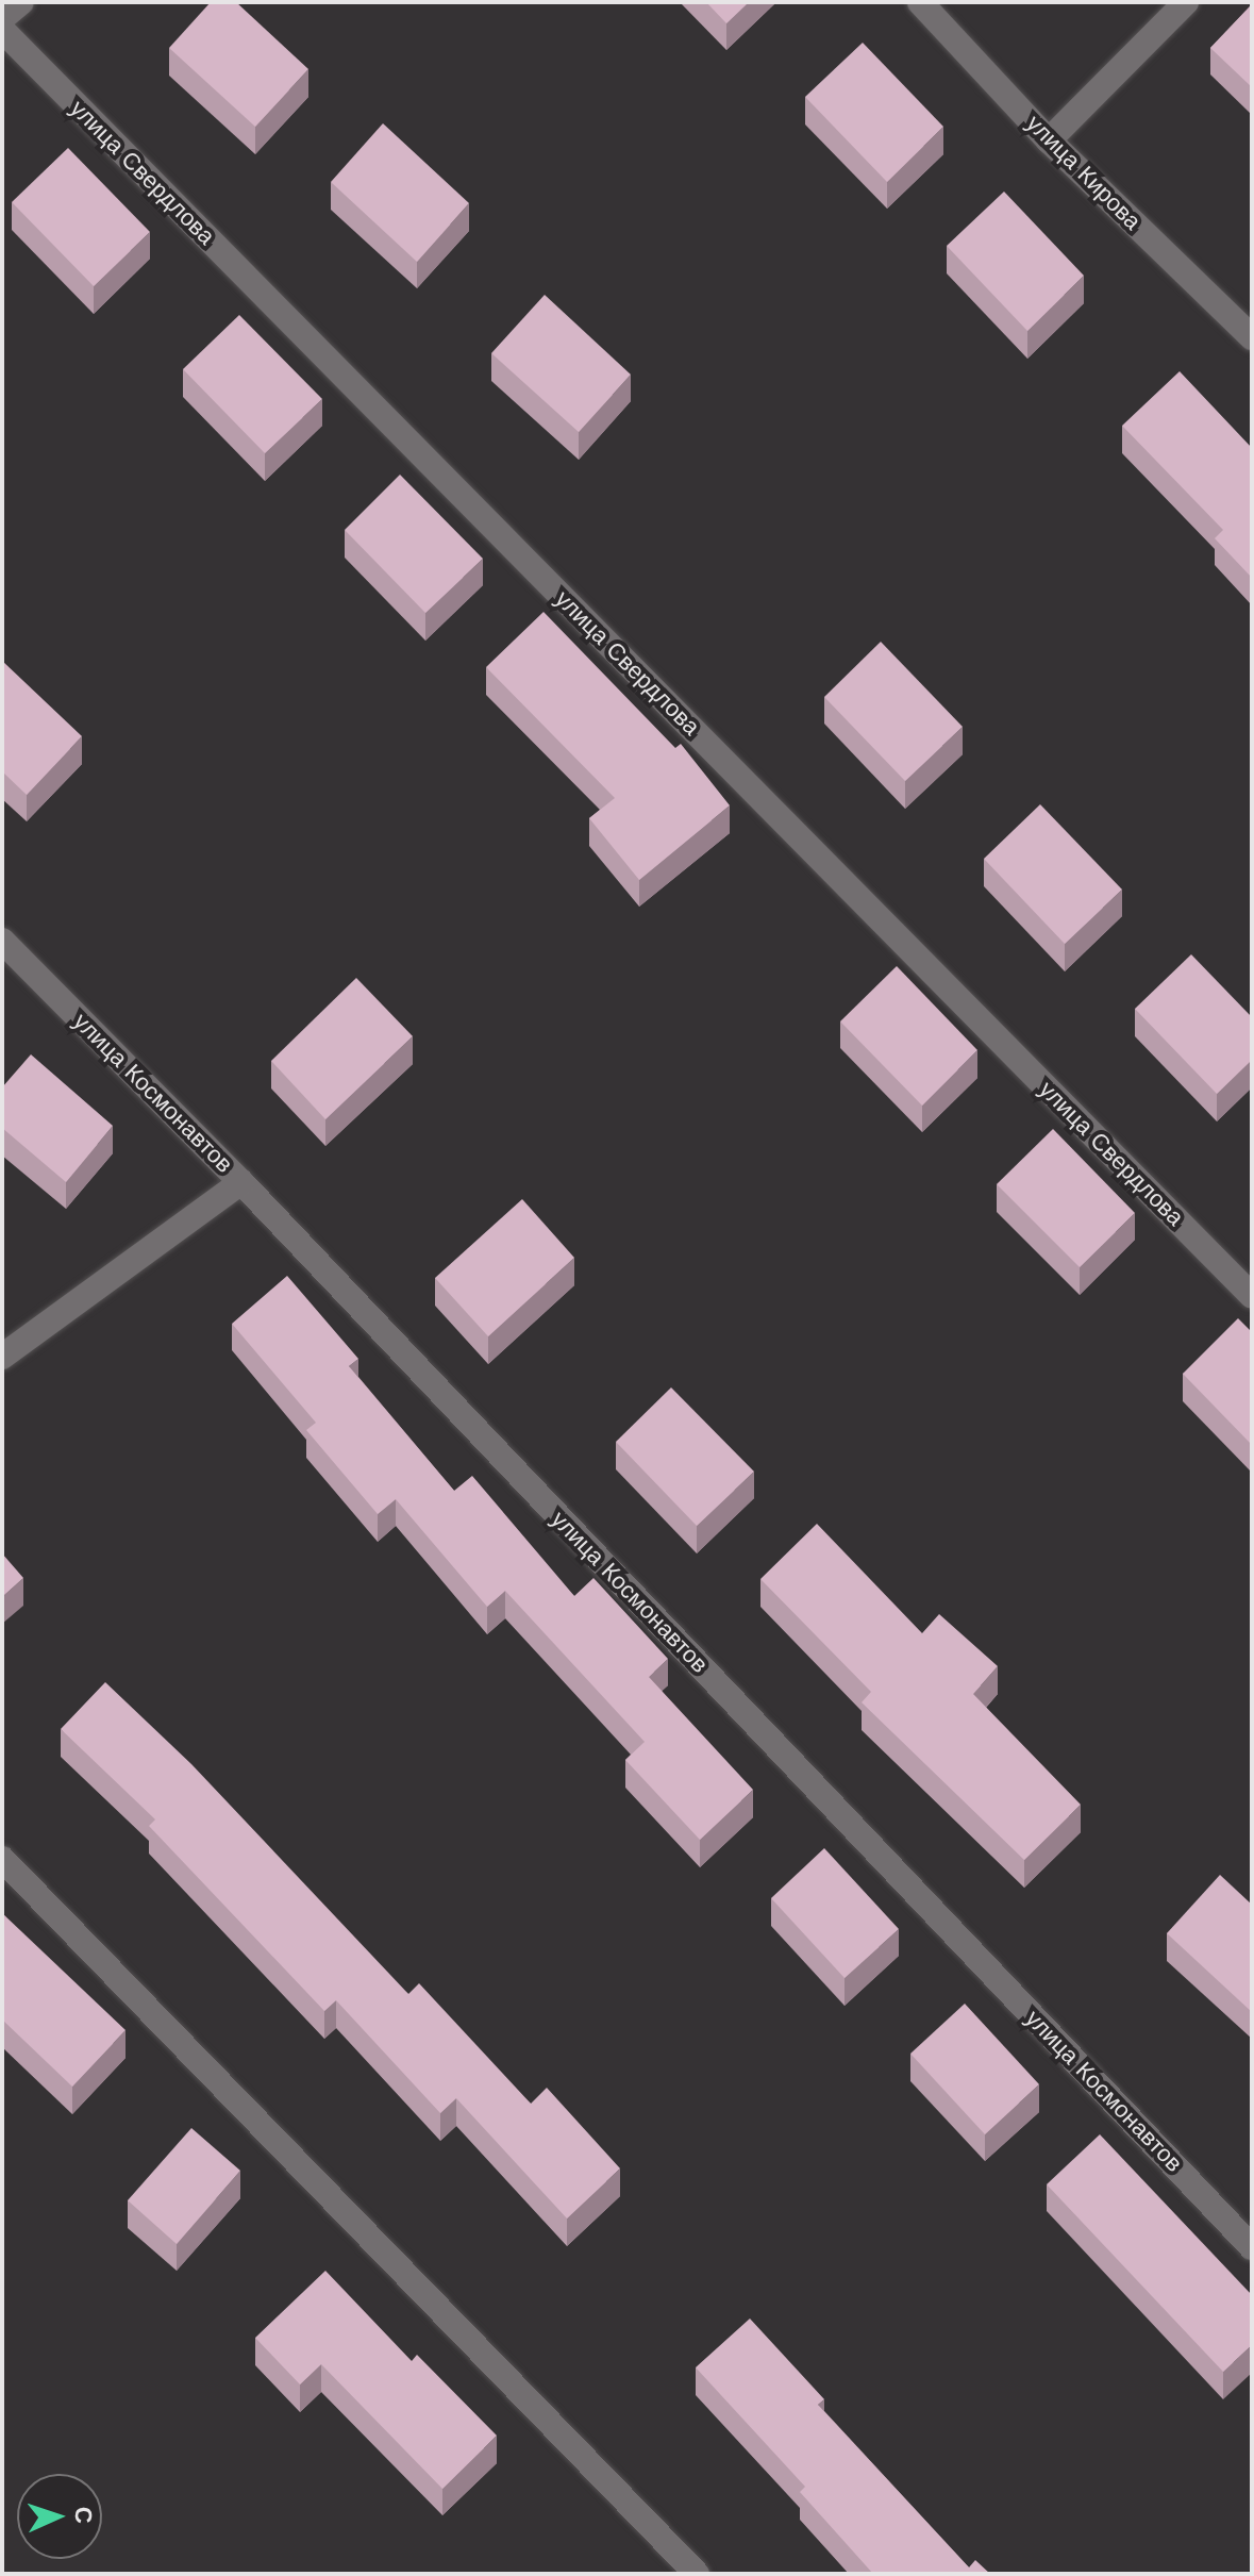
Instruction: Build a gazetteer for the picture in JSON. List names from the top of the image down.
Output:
{
  "streets": {
    "street": ["улица Свердлова", "улица Кирова", "улица Космонавтов"]
  },
  "north": "right"
}
